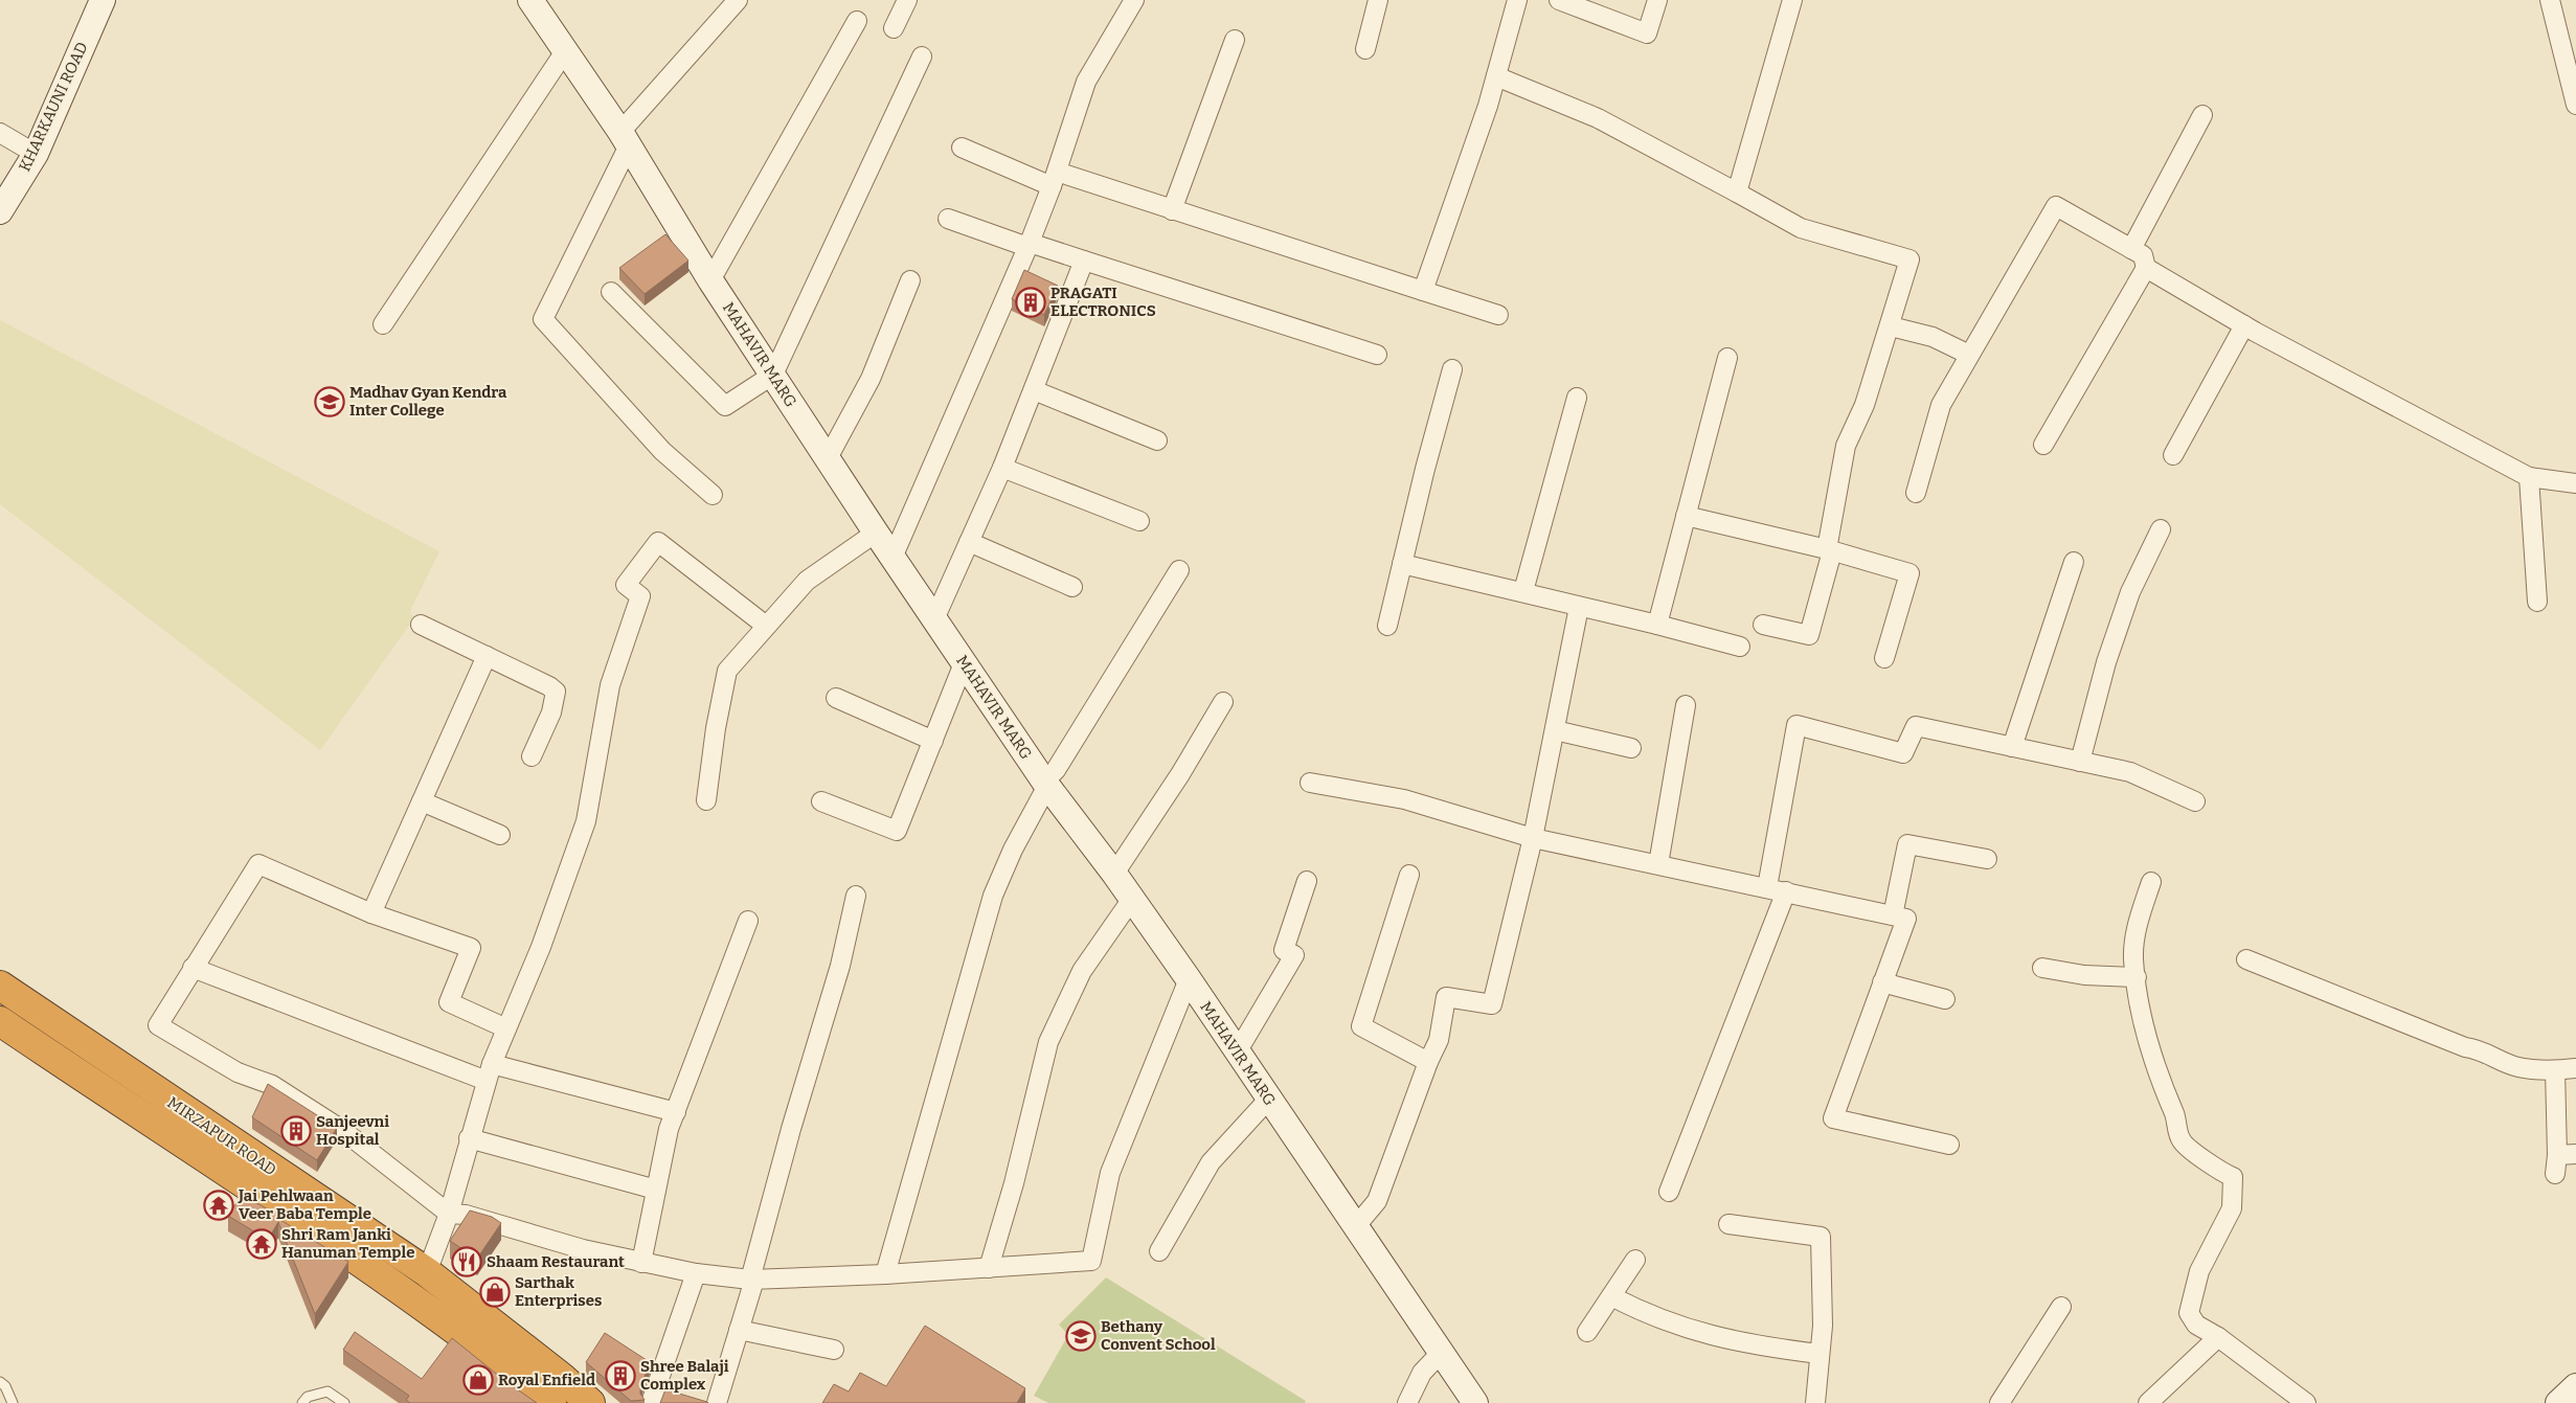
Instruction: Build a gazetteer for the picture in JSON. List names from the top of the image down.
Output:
{
  "streets": {
    "highway": ["MIRZAPUR ROAD"],
    "street": ["KHARKAUNI ROAD", "MAHAVIR MARG"]
  },
  "places": {
    "building": ["PRAGATI ELECTRONICS", "Sanjeevni Hospital", "Shree Balaji Complex"],
    "school or university": ["Madhav Gyan Kendra Inter College", "Bethany Convent School"],
    "temple": ["Jai Pehlwaan Veer Baba Temple", "Shri Ram Janki Hanuman Temple"],
    "restaurant": ["Shaam Restaurant"],
    "shop": ["Sarthak Enterprises", "Royal Enfield"]
  }
}
